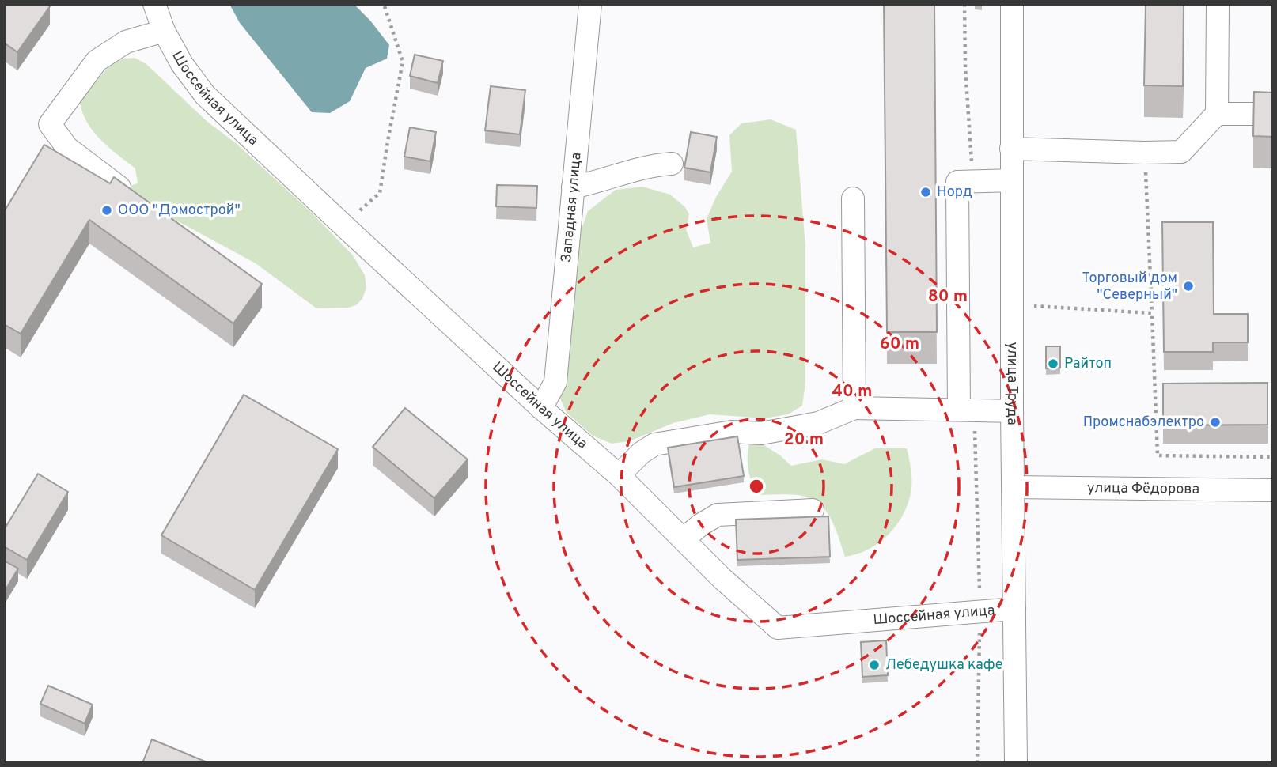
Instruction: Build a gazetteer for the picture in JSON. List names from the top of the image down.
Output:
{
  "streets": {
    "street": [
      "Шоссейная улица",
      "Западная улица",
      "улица Труда",
      "улица Фёдорова"
    ]
  },
  "crossings": [
    ["Шоссейная улица", "Западная улица"],
    ["Шоссейная улица", "улица Труда"],
    ["улица Труда", "улица Фёдорова"]
  ],
  "places": [
    "Норд",
    "ООО \"Домострой\"",
    "Торговый дом \"Северный\"",
    "Райтоп",
    "Промснабэлектро",
    "Лебедушка кафе"
  ],
  "rings": [
    "80 m",
    "60 m",
    "40 m",
    "20 m"
  ]
}
